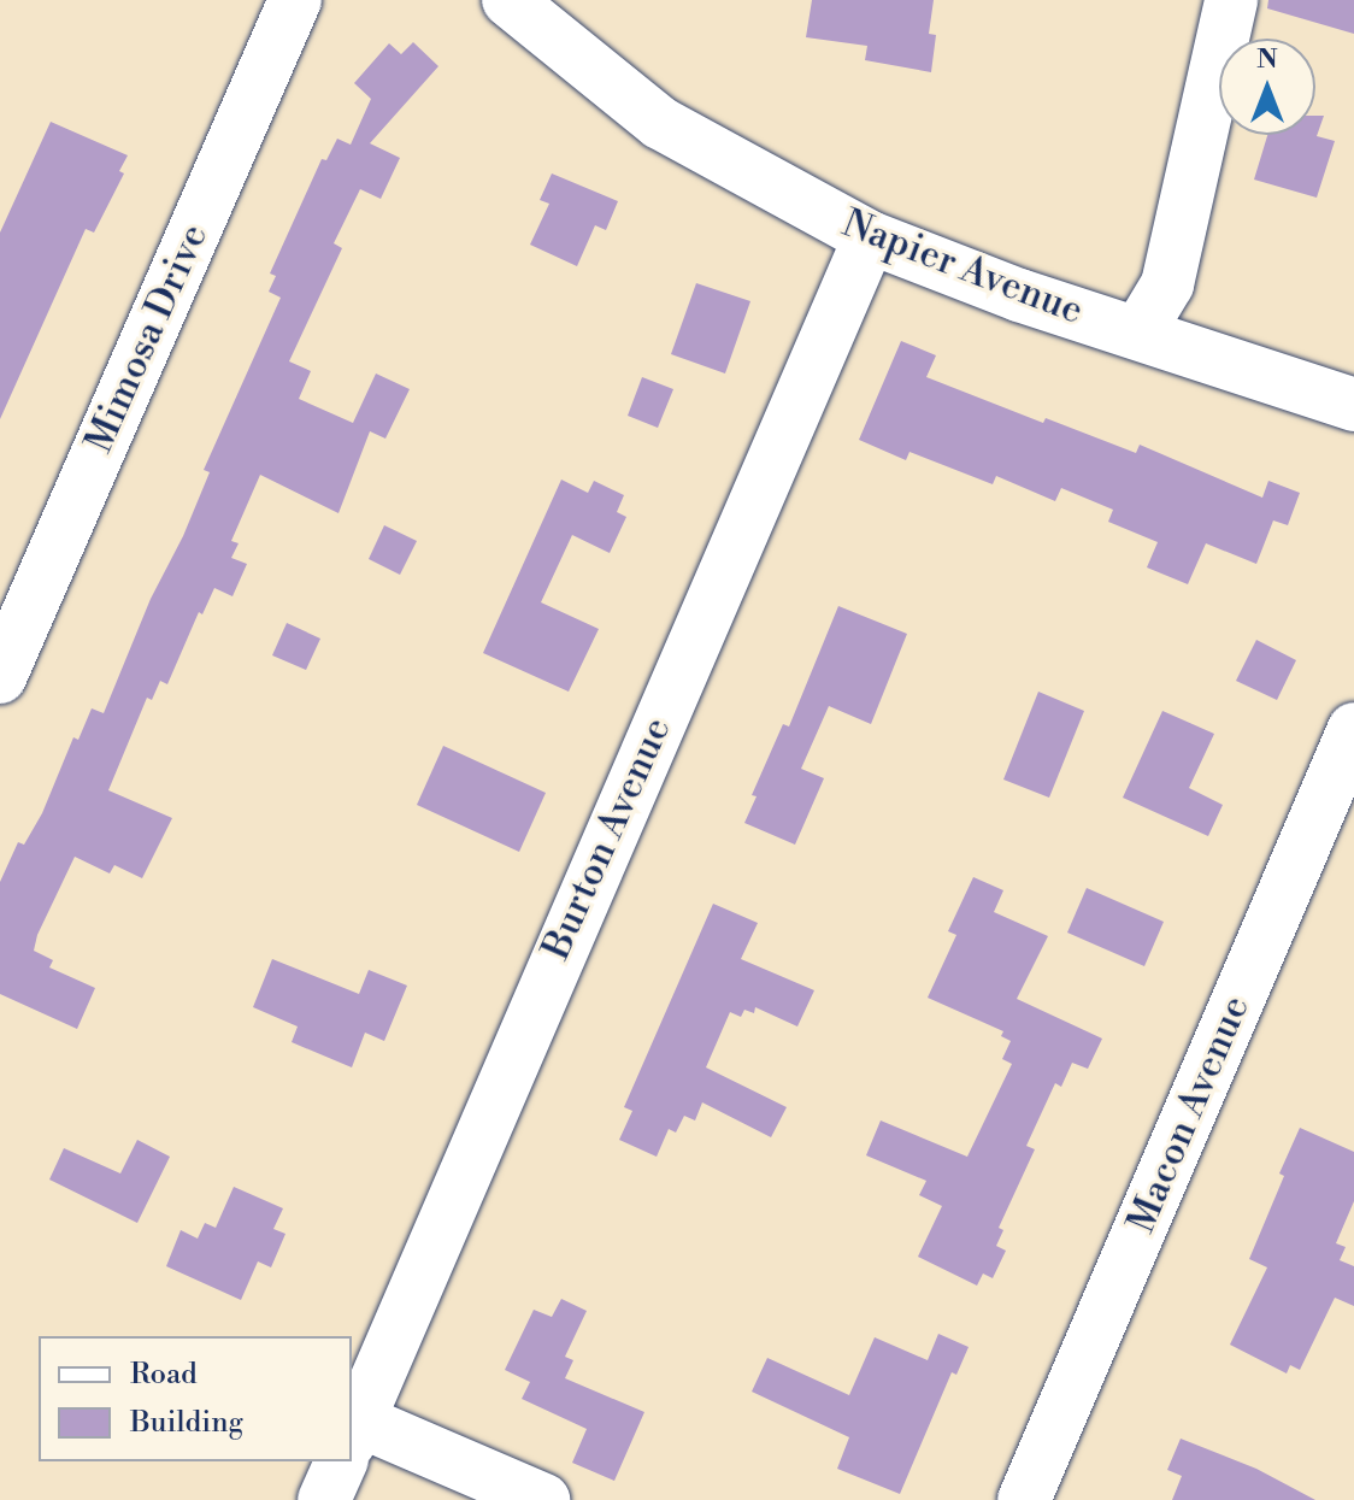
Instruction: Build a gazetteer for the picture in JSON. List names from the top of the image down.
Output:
{
  "streets": {
    "street": [
      "Napier Avenue",
      "Mimosa Drive",
      "Burton Avenue",
      "Macon Avenue"
    ]
  },
  "crossings": [
    ["Napier Avenue", "Burton Avenue"]
  ],
  "legend": ["Road", "Building"],
  "north": "top"
}
